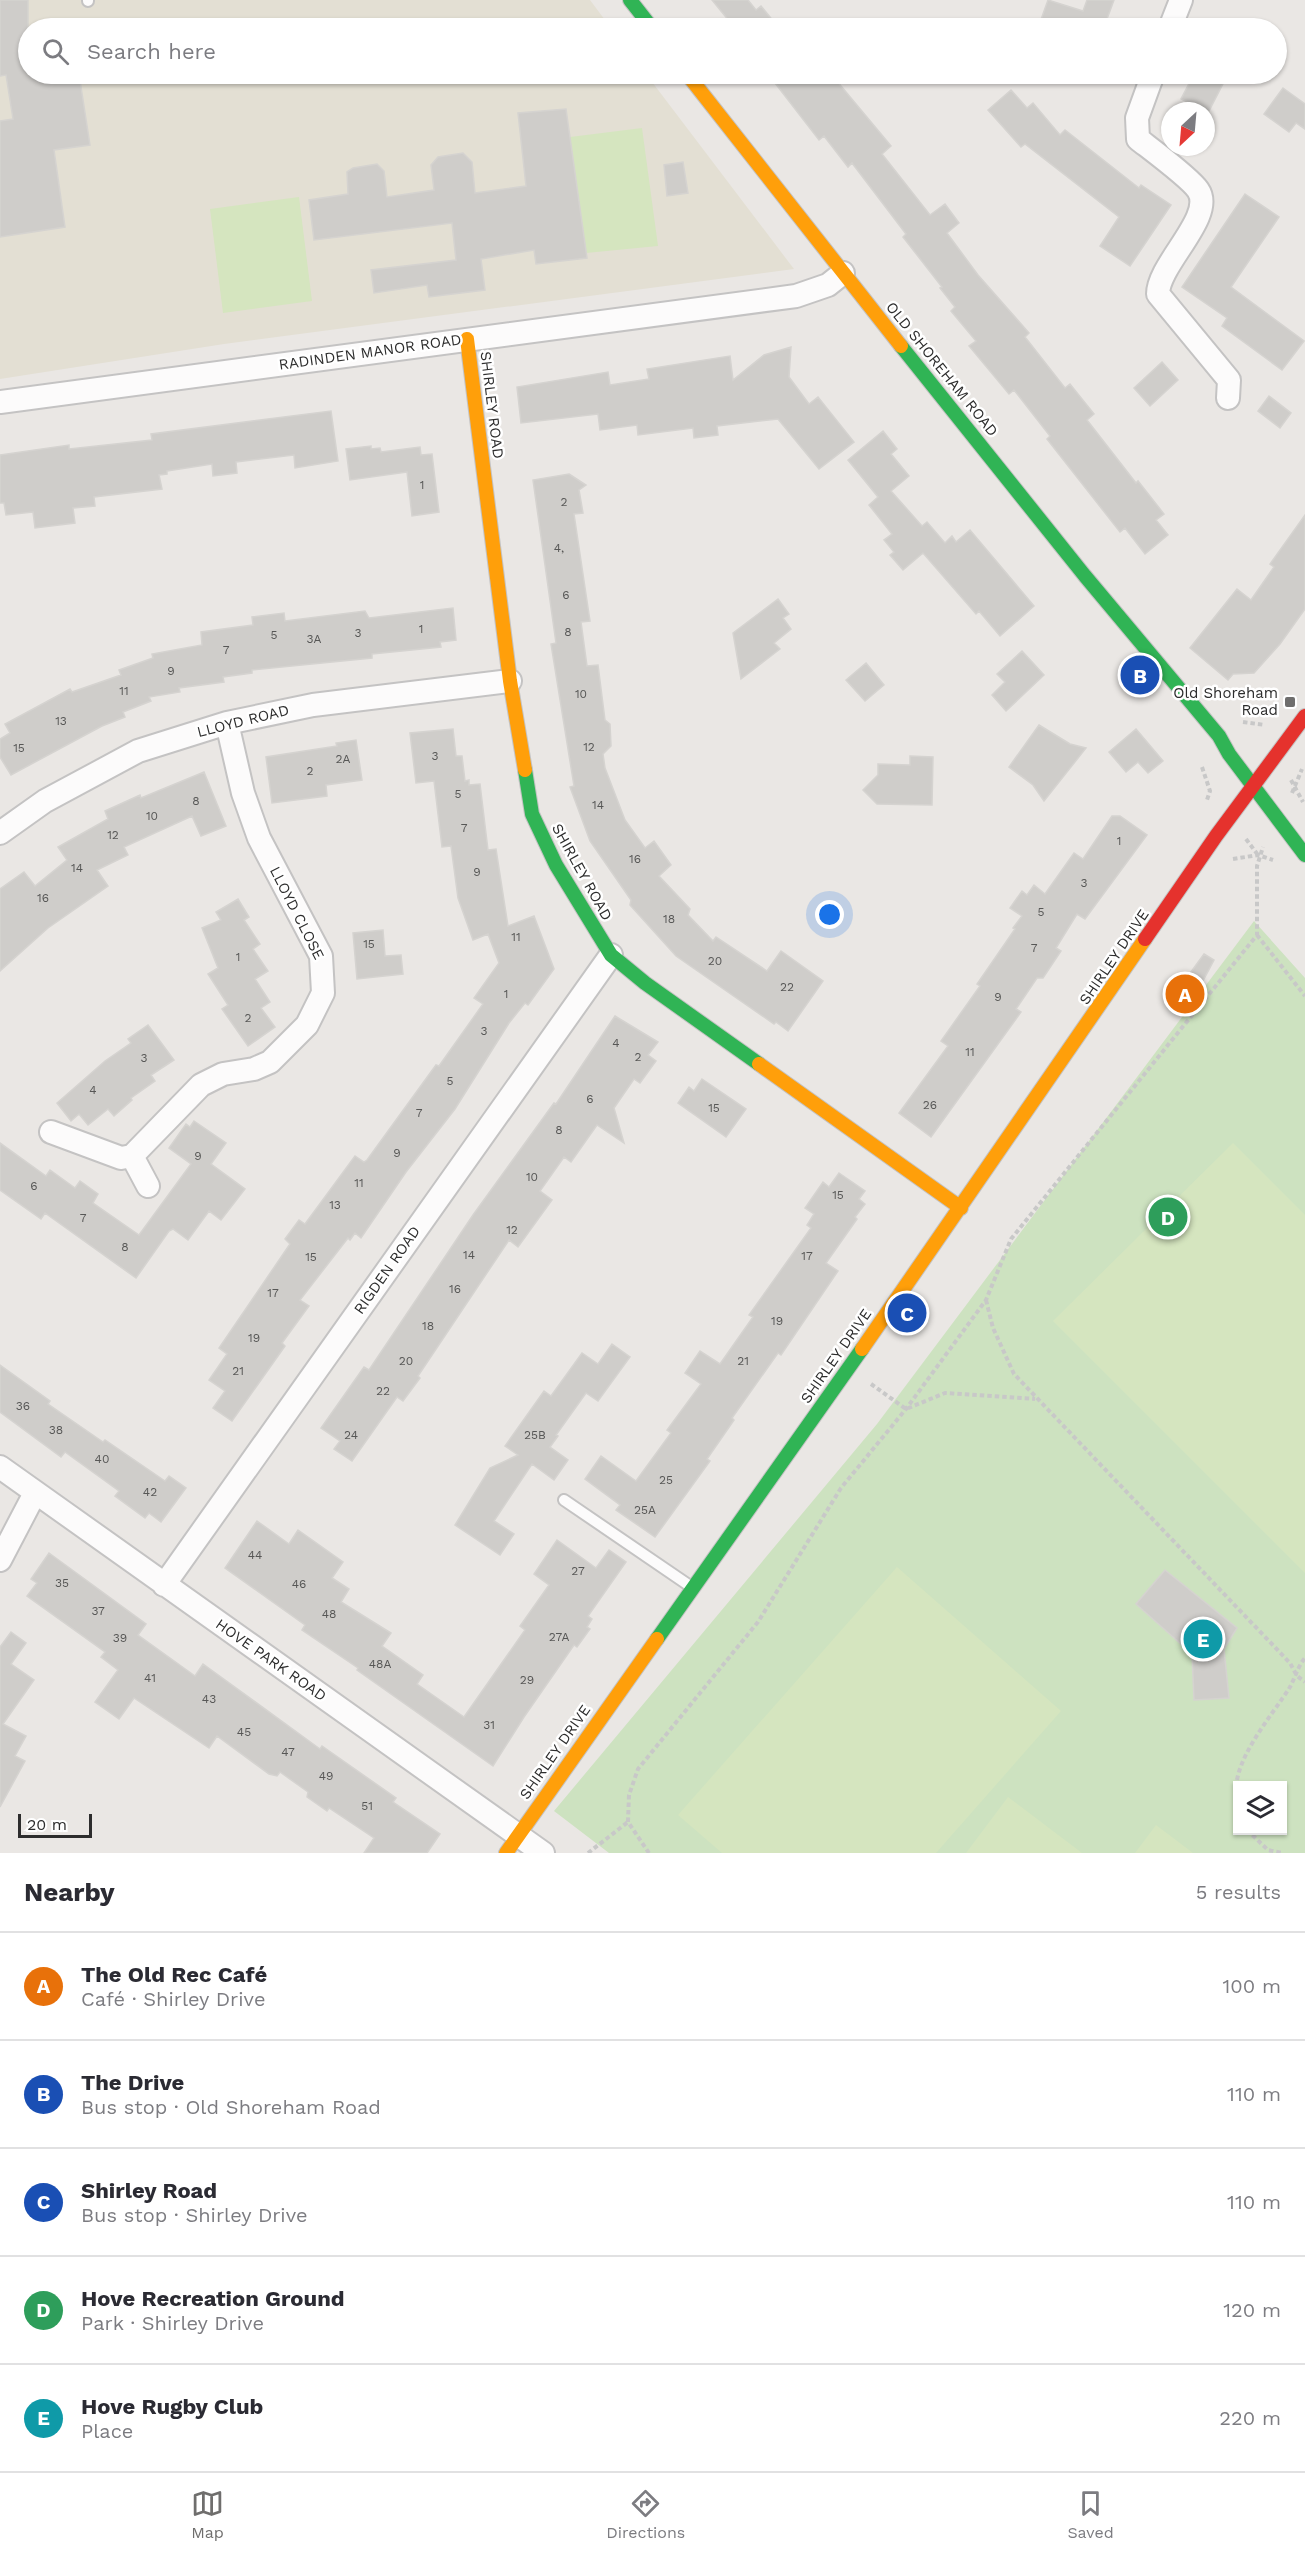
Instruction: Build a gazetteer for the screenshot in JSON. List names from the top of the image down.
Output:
{
  "streets": {
    "street": [
      "RADINDEN MANOR ROAD",
      "OLD SHOREHAM ROAD",
      "SHIRLEY ROAD",
      "LLOYD ROAD",
      "LLOYD CLOSE",
      "SHIRLEY DRIVE",
      "RIGDEN ROAD",
      "HOVE PARK ROAD"
    ]
  },
  "crossings": [
    ["RADINDEN MANOR ROAD", "OLD SHOREHAM ROAD"],
    ["RADINDEN MANOR ROAD", "SHIRLEY ROAD"],
    ["OLD SHOREHAM ROAD", "SHIRLEY DRIVE"],
    ["SHIRLEY ROAD", "LLOYD ROAD"],
    ["SHIRLEY ROAD", "SHIRLEY DRIVE"],
    ["SHIRLEY ROAD", "RIGDEN ROAD"],
    ["LLOYD ROAD", "LLOYD CLOSE"],
    ["SHIRLEY DRIVE", "HOVE PARK ROAD"],
    ["RIGDEN ROAD", "HOVE PARK ROAD"]
  ],
  "places": {
    "transit": ["Old Shoreham Road"]
  },
  "house_numbers": [
    "1",
    "2",
    "4,",
    "6",
    "1",
    "8",
    "3",
    "5",
    "3A",
    "7",
    "9",
    "11",
    "10",
    "13",
    "12",
    "15",
    "3",
    "2A",
    "2",
    "5",
    "8",
    "14",
    "10",
    "7",
    "12",
    "1",
    "16",
    "14",
    "9",
    "3",
    "16",
    "5",
    "18",
    "11",
    "15",
    "7",
    "1",
    "20",
    "22",
    "1",
    "9",
    "2",
    "3",
    "4",
    "11",
    "2",
    "3",
    "5",
    "4",
    "6",
    "26",
    "15",
    "7",
    "8",
    "9",
    "9",
    "10",
    "11",
    "6",
    "15",
    "13",
    "7",
    "12",
    "8",
    "14",
    "17",
    "15",
    "16",
    "17",
    "19",
    "18",
    "19",
    "20",
    "21",
    "21",
    "22",
    "36",
    "38",
    "24",
    "25B",
    "40",
    "25",
    "42",
    "25A",
    "44",
    "27",
    "35",
    "46",
    "37",
    "48",
    "27A",
    "39",
    "48A",
    "41",
    "29",
    "43",
    "31",
    "45",
    "47",
    "49",
    "51"
  ],
  "scale_bar": "20 m",
  "north": "bottom left",
  "page": {
    "search": "Search here",
    "pins": [
      "B",
      "A",
      "D",
      "C",
      "E"
    ],
    "scale": "20 m",
    "heading": ["Nearby", "5 results"],
    "list": [
      {
        "mark": "A",
        "name": "The Old Rec Café",
        "note": "Café · Shirley Drive",
        "value": "100 m"
      },
      {
        "mark": "B",
        "name": "The Drive",
        "note": "Bus stop · Old Shoreham Road",
        "value": "110 m"
      },
      {
        "mark": "C",
        "name": "Shirley Road",
        "note": "Bus stop · Shirley Drive",
        "value": "110 m"
      },
      {
        "mark": "D",
        "name": "Hove Recreation Ground",
        "note": "Park · Shirley Drive",
        "value": "120 m"
      },
      {
        "mark": "E",
        "name": "Hove Rugby Club",
        "note": "Place",
        "value": "220 m"
      }
    ],
    "nav": ["Map", "Directions", "Saved"]
  }
}
